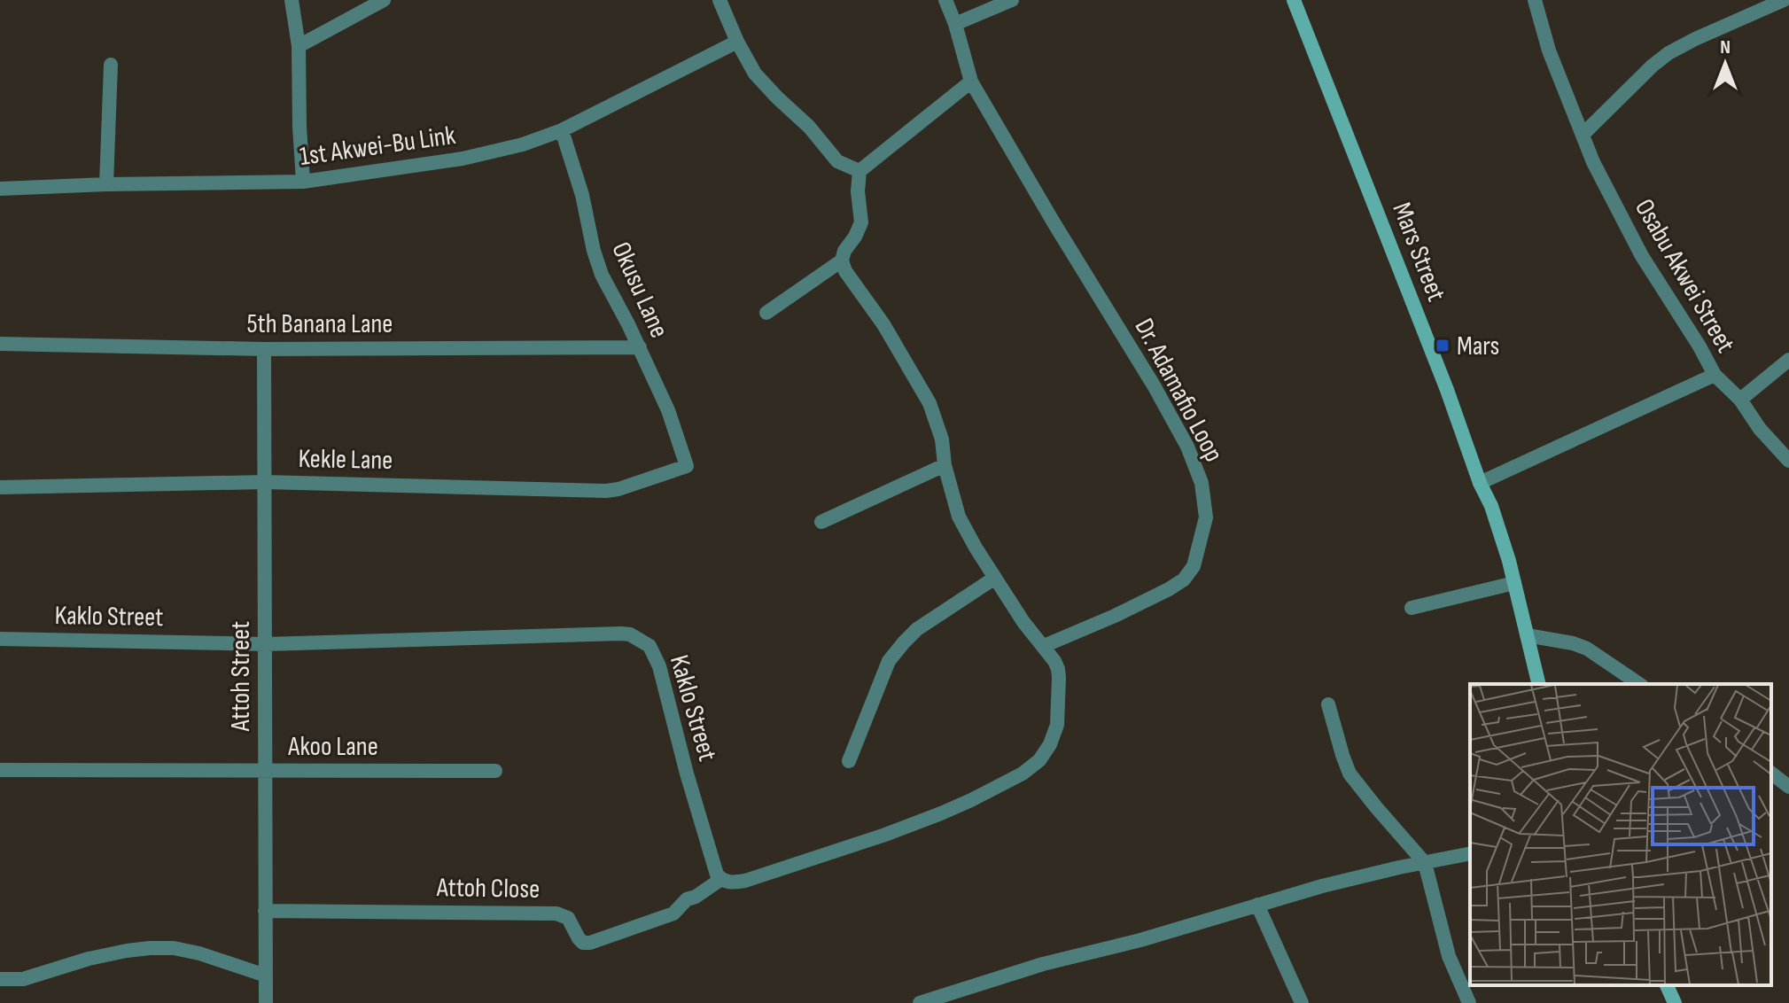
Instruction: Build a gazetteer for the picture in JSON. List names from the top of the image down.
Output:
{
  "streets": {
    "street": [
      "1st Akwei-Bu Link",
      "Mars Street",
      "Osabu Akwei Street",
      "Okusu Lane",
      "5th Banana Lane",
      "Dr. Adamafio Loop",
      "Kekle Lane",
      "Kaklo Street",
      "Attoh Street",
      "Akoo Lane",
      "Attoh Close"
    ]
  },
  "crossings": [
    ["1st Akwei-Bu Link", "Okusu Lane"],
    ["Mars Street", "Osabu Akwei Street"],
    ["Okusu Lane", "5th Banana Lane"],
    ["Okusu Lane", "Kekle Lane"],
    ["5th Banana Lane", "Attoh Street"],
    ["Kekle Lane", "Attoh Street"],
    ["Kaklo Street", "Attoh Street"],
    ["Kaklo Street", "Attoh Close"],
    ["Attoh Street", "Akoo Lane"],
    ["Attoh Street", "Attoh Close"]
  ],
  "places": {
    "transit": ["Mars"]
  },
  "north": "top"
}
